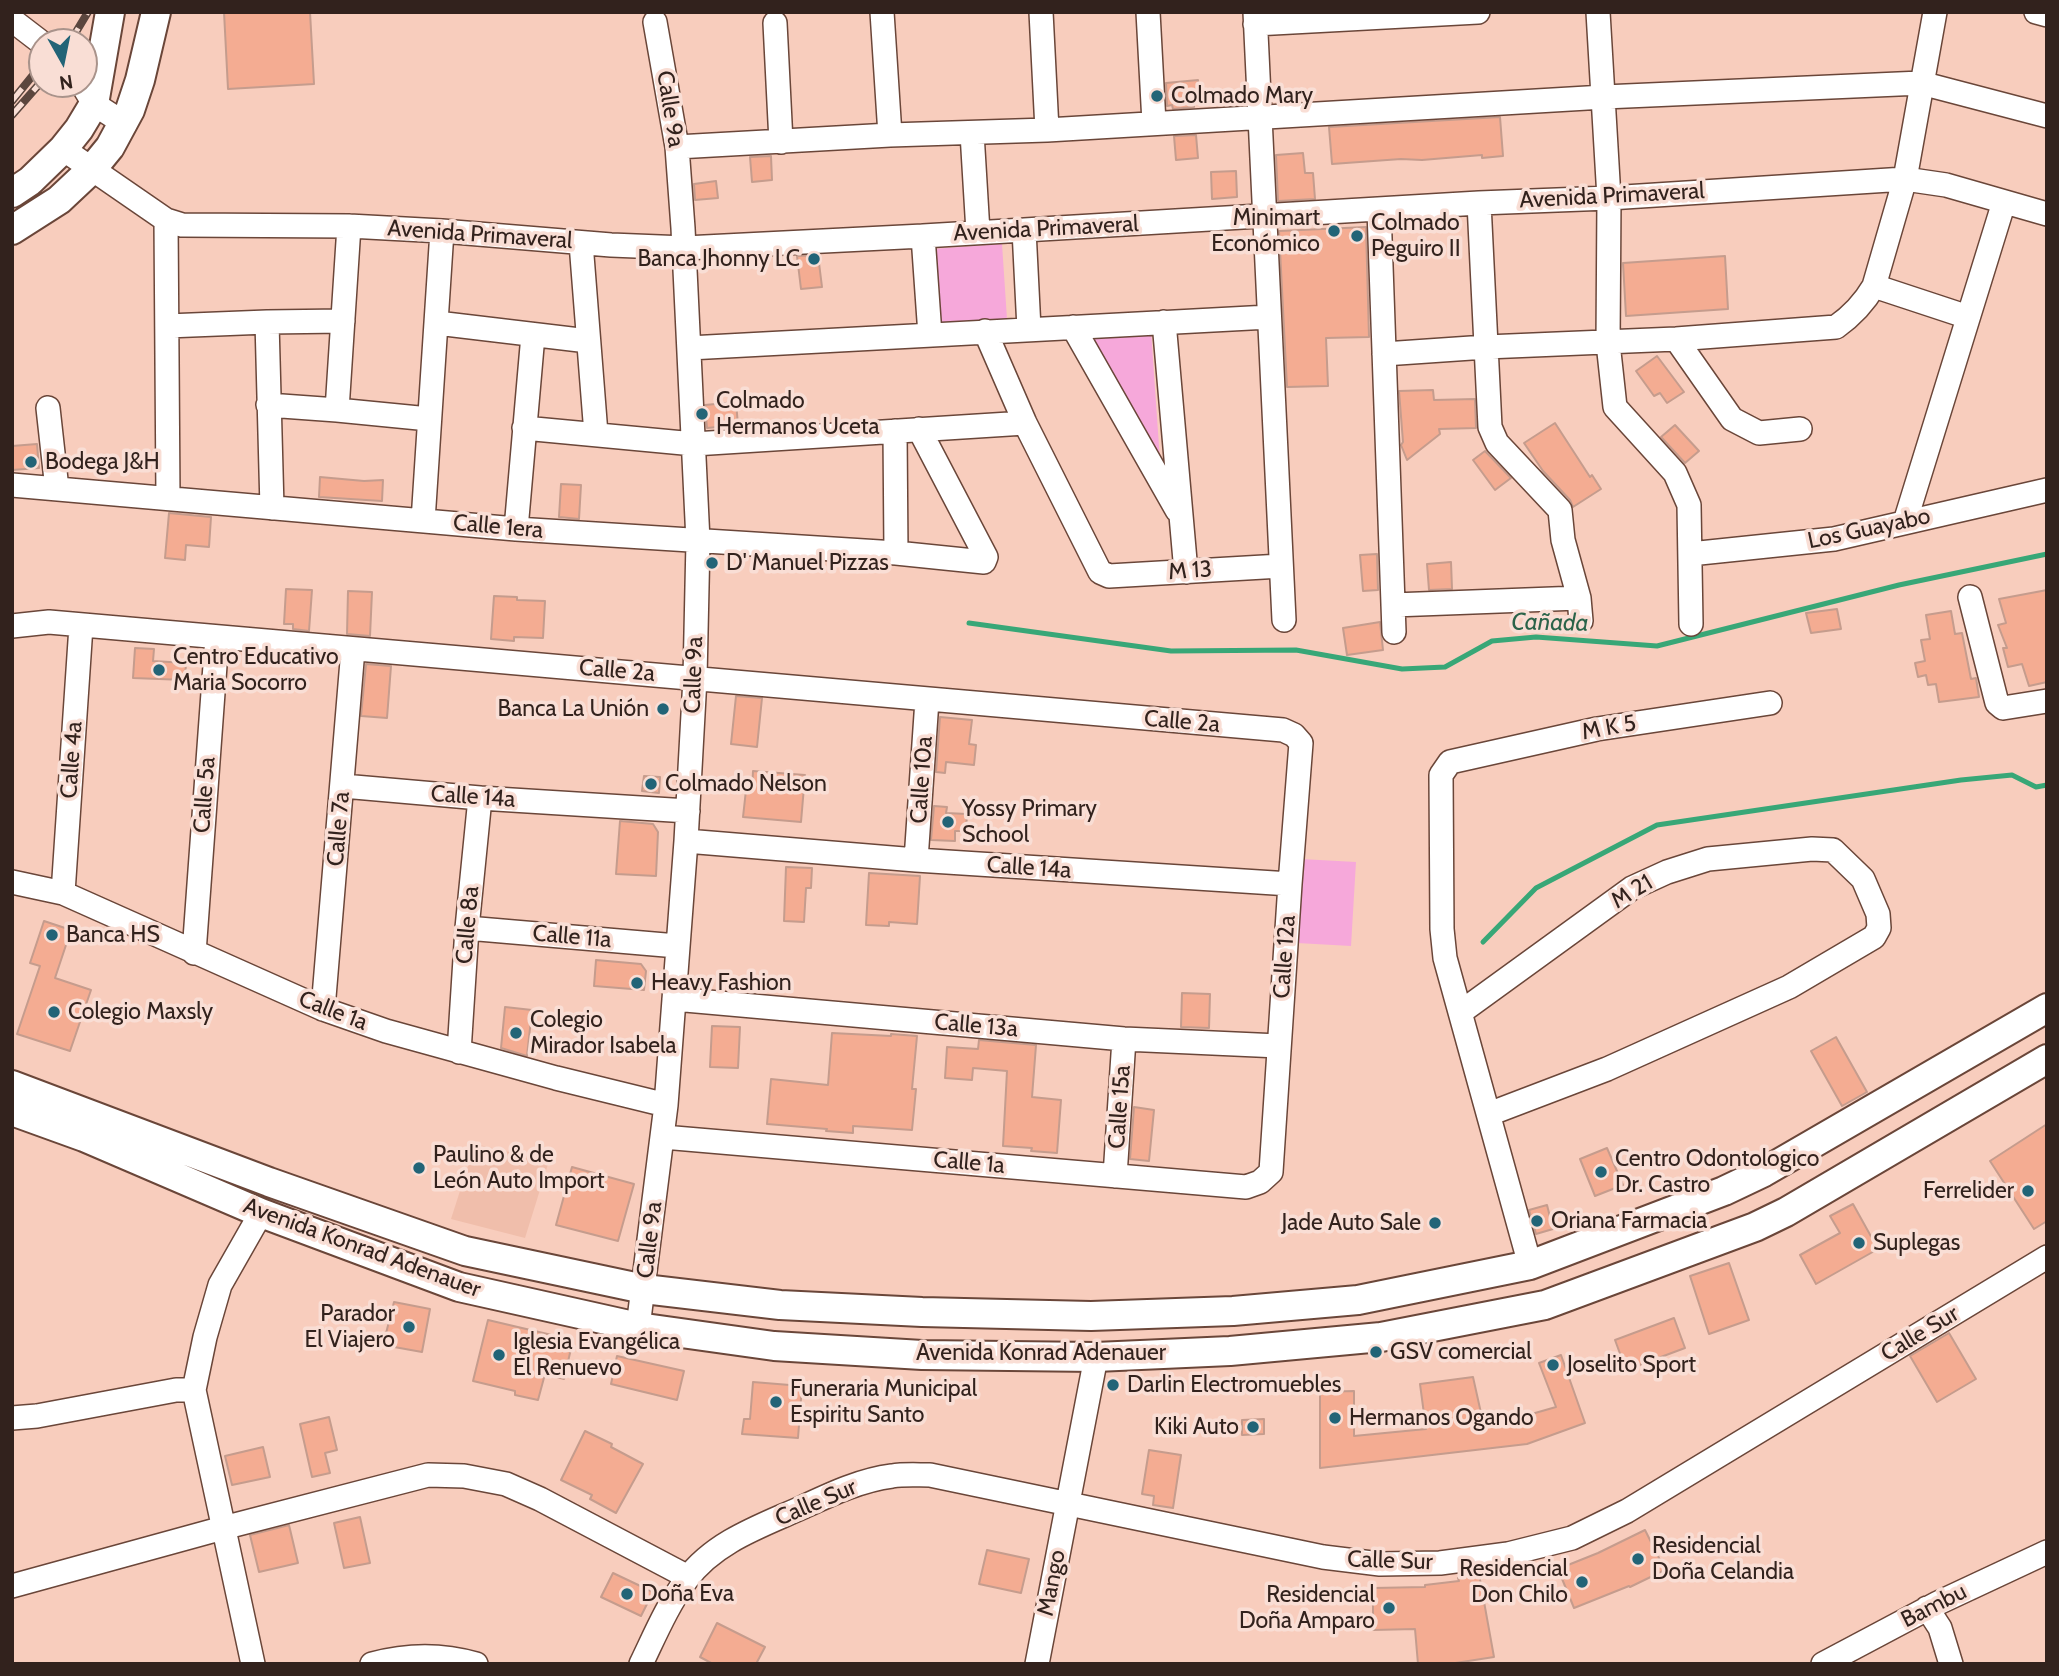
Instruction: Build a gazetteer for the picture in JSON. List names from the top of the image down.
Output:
{
  "streets": {
    "main road": ["Avenida Konrad Adenauer"],
    "street": [
      "Calle 9a",
      "Avenida Primaveral",
      "Calle 1era",
      "Los Guayabo",
      "M 13",
      "Calle 2a",
      "M K 5",
      "Calle 4a",
      "Calle 10a",
      "Calle 5a",
      "Calle 14a",
      "Calle 7a",
      "M 21",
      "Calle 8a",
      "Calle 11a",
      "Calle 12a",
      "Calle 1a",
      "Calle 13a",
      "Calle 15a",
      "Calle Sur",
      "Mango",
      "Bambu"
    ]
  },
  "crossings": [
    ["Calle 9a", "Avenida Primaveral"],
    ["Calle 9a", "Calle 1era"],
    ["Calle 9a", "Calle 2a"],
    ["Calle 9a", "Calle 14a"],
    ["Calle 9a", "Calle 11a"],
    ["Calle 9a", "Calle 1a"],
    ["Calle 9a", "Calle 13a"],
    ["Calle 9a", "Avenida Konrad Adenauer"],
    ["Calle 2a", "Calle 4a"],
    ["Calle 2a", "Calle 10a"],
    ["Calle 2a", "Calle 5a"],
    ["Calle 2a", "Calle 7a"],
    ["Calle 2a", "Calle 12a"],
    ["M K 5", "M 21"],
    ["Calle 4a", "Calle 1a"],
    ["Calle 10a", "Calle 14a"],
    ["Calle 5a", "Calle 1a"],
    ["Calle 14a", "Calle 7a"],
    ["Calle 14a", "Calle 8a"],
    ["Calle 14a", "Calle 12a"],
    ["Calle 7a", "Calle 1a"],
    ["Calle 8a", "Calle 11a"],
    ["Calle 8a", "Calle 1a"],
    ["Calle 12a", "Calle 1a"],
    ["Calle 12a", "Calle 13a"],
    ["Calle 1a", "Calle 15a"],
    ["Calle 13a", "Calle 15a"],
    ["Avenida Konrad Adenauer", "Mango"],
    ["Calle Sur", "Mango"]
  ],
  "water": ["Cañada"],
  "places": [
    "Colmado Mary",
    "Minimart Económico",
    "Colmado Peguiro II",
    "Banca Jhonny LC",
    "Colmado Hermanos Uceta",
    "Bodega J&H",
    "D' Manuel Pizzas",
    "Centro Educativo Maria Socorro",
    "Banca La Unión",
    "Colmado Nelson",
    "Yossy Primary School",
    "Banca HS",
    "Heavy Fashion",
    "Colegio Maxsly",
    "Colegio Mirador Isabela",
    "Paulino & de León Auto Import",
    "Centro Odontologico Dr. Castro",
    "Ferrelider",
    "Oriana Farmacia",
    "Jade Auto Sale",
    "Suplegas",
    "Parador El Viajero",
    "GSV comercial",
    "Iglesia Evangélica El Renuevo",
    "Joselito Sport",
    "Darlin Electromuebles",
    "Funeraria Municipal Espiritu Santo",
    "Hermanos Ogando",
    "Kiki Auto",
    "Residencial Doña Celandia",
    "Residencial Don Chilo",
    "Doña Eva",
    "Residencial Doña Amparo"
  ],
  "north": "bottom"
}
